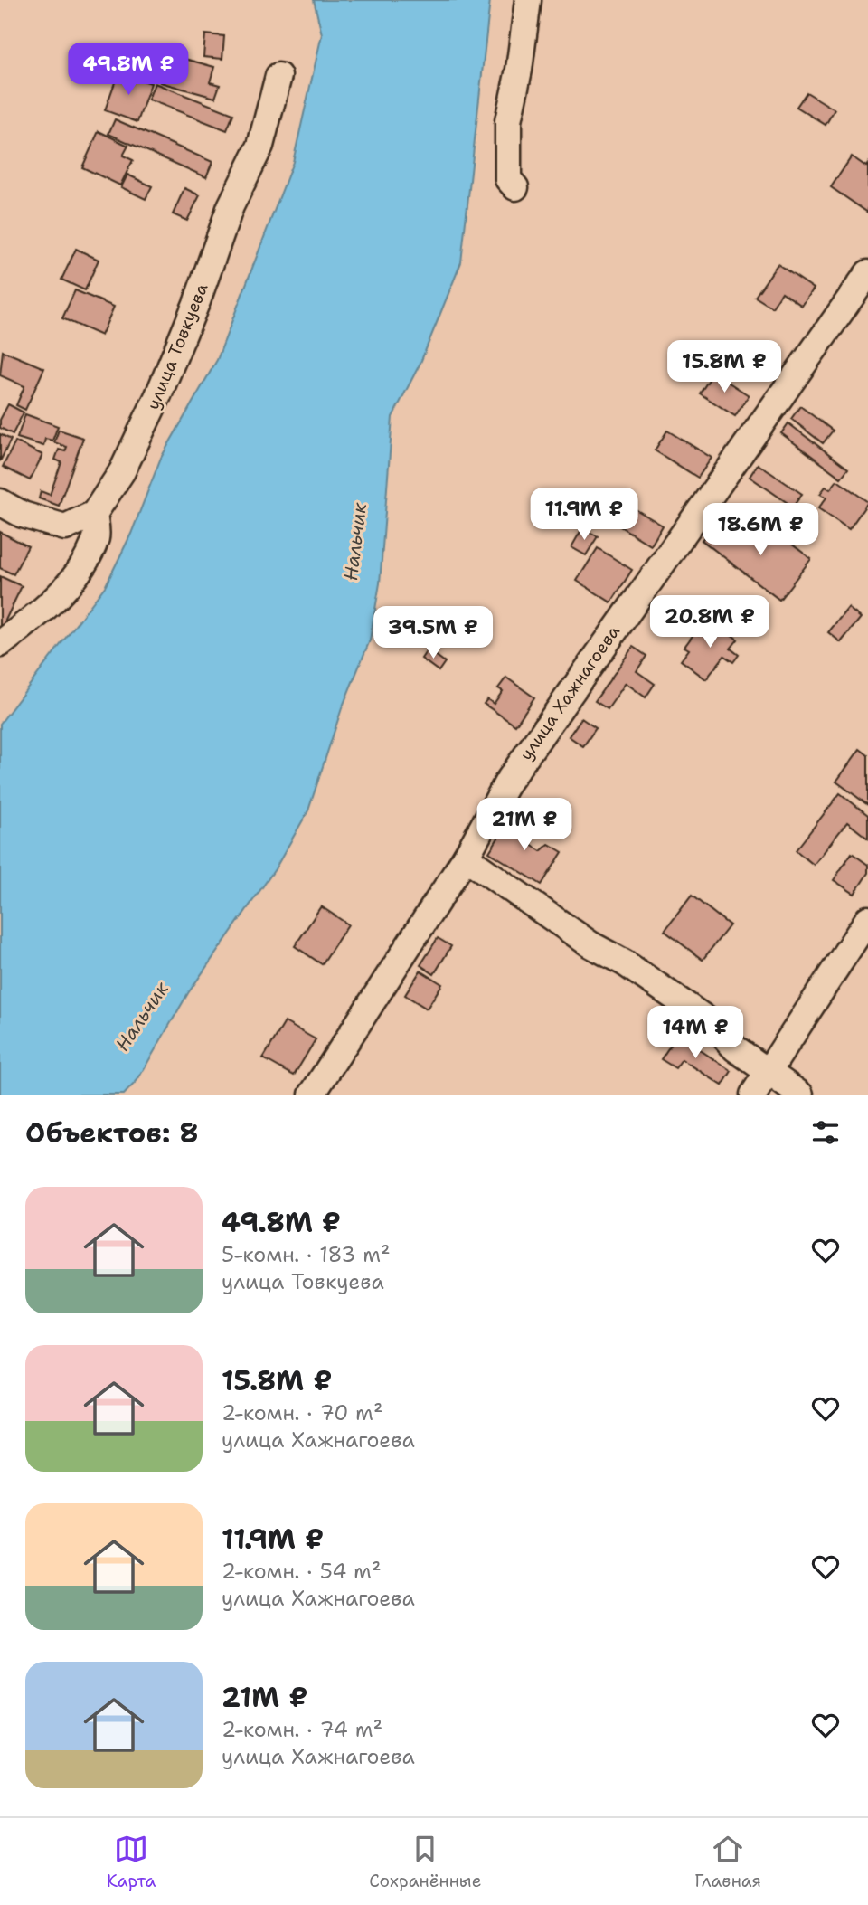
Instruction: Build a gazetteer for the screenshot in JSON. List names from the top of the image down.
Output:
{
  "streets": {
    "street": ["улица Товкуева", "улица Хажнагоева"]
  },
  "water": ["Нальчик"],
  "page": {
    "price": [
      "49.8M ₽",
      "15.8M ₽",
      "11.9M ₽",
      "18.6M ₽",
      "20.8M ₽",
      "39.5M ₽",
      "21M ₽",
      "14M ₽"
    ],
    "heading": "Объектов: 8",
    "list": [
      {
        "name": "49.8M ₽",
        "note": "5-комн. · 183 m² · улица Товкуева"
      },
      {
        "name": "15.8M ₽",
        "note": "2-комн. · 70 m² · улица Хажнагоева"
      },
      {
        "name": "11.9M ₽",
        "note": "2-комн. · 54 m² · улица Хажнагоева"
      },
      {
        "name": "21M ₽",
        "note": "2-комн. · 74 m² · улица Хажнагоева"
      }
    ],
    "tabs": ["Карта", "Сохранённые", "Главная"]
  }
}
